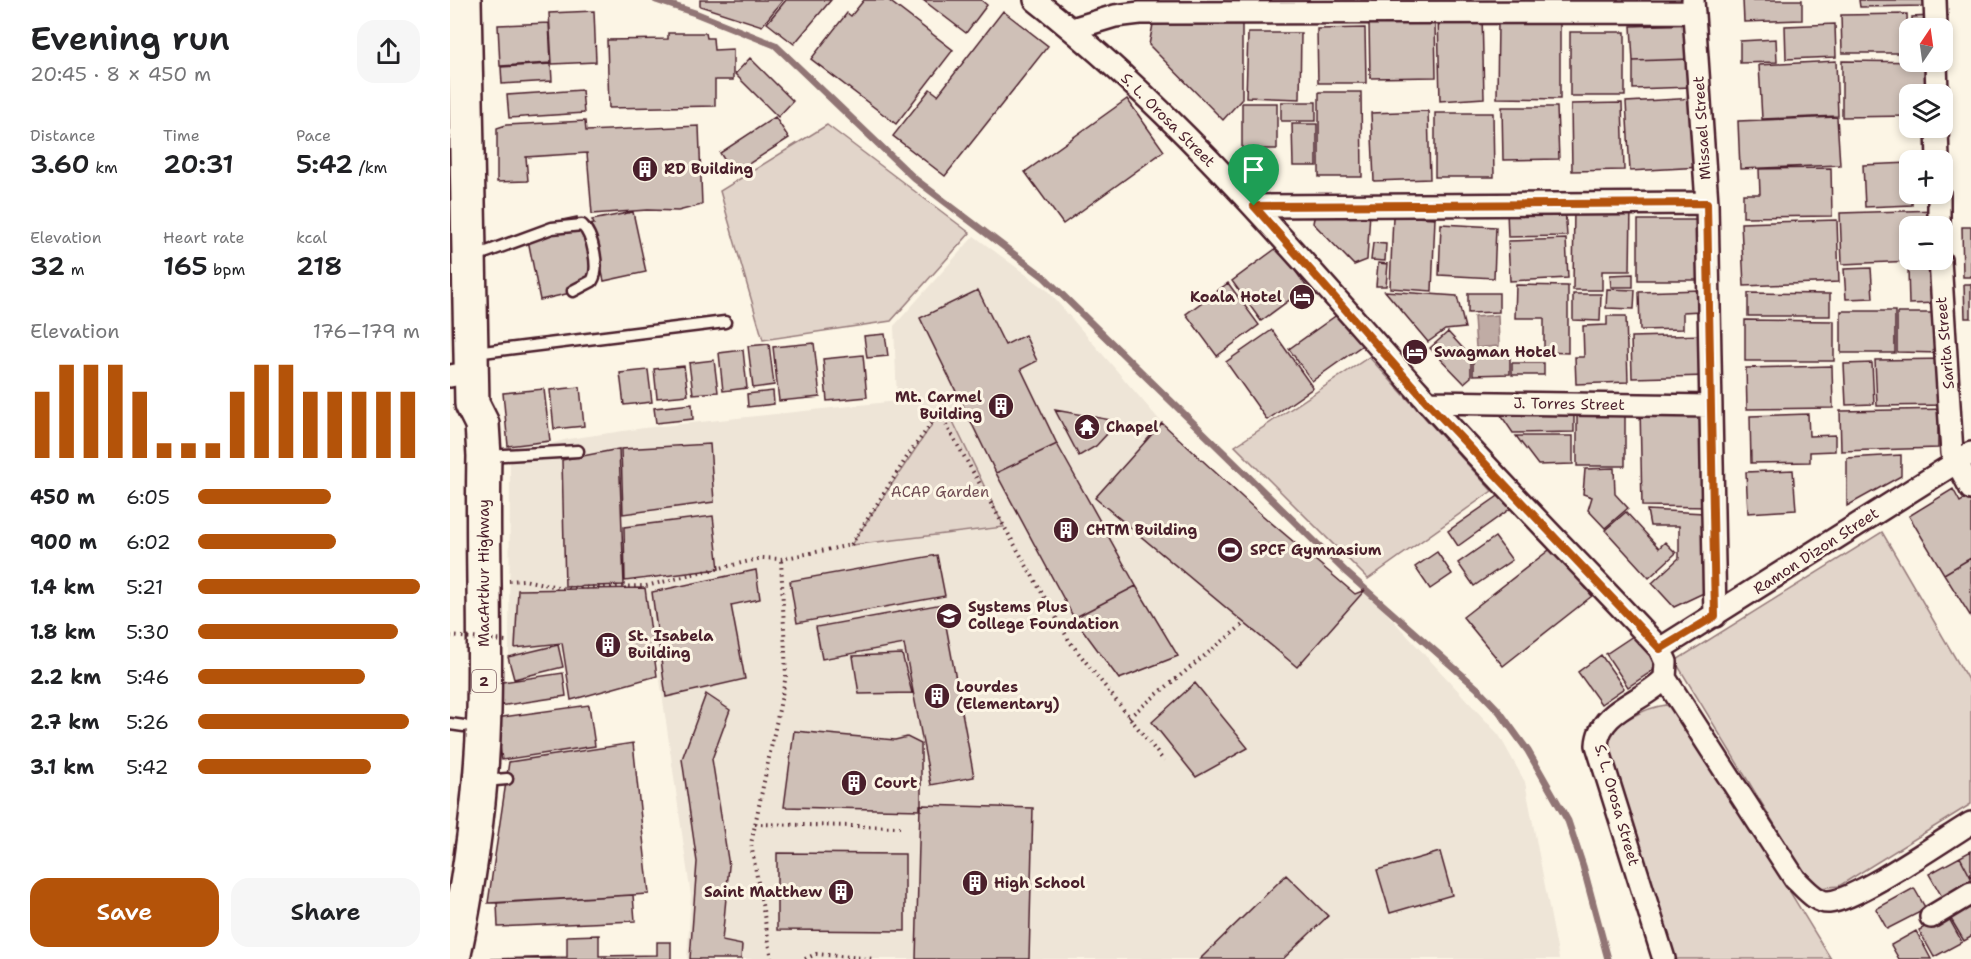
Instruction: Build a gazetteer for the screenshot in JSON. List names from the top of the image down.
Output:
{
  "streets": {
    "highway": ["MacArthur Highway", "2"],
    "street": [
      "S. L. Orosa Street",
      "Missael Street",
      "Sarita Street",
      "J. Torres Street",
      "Ramon Dizon Street"
    ]
  },
  "crossings": [
    ["S. L. Orosa Street", "J. Torres Street"],
    ["S. L. Orosa Street", "Ramon Dizon Street"],
    ["Missael Street", "J. Torres Street"],
    ["Missael Street", "Ramon Dizon Street"],
    ["Sarita Street", "Ramon Dizon Street"]
  ],
  "parks": ["ACAP Garden"],
  "places": {
    "building": [
      "RD Building",
      "Mt. Carmel Building",
      "CHTM Building",
      "St. Isabela Building",
      "Lourdes (Elementary)",
      "Court",
      "High School",
      "Saint Matthew"
    ],
    "hotel": ["Koala Hotel", "Swagman Hotel"],
    "temple": ["Chapel"],
    "sports": ["SPCF Gymnasium"],
    "school or university": ["Systems Plus College Foundation"]
  },
  "north": "top",
  "page": {
    "heading": ["Evening run", "20:45 · 8 × 450 m"],
    "map_buttons": ["+", "−"],
    "stats": [
      ["Distance", "3.60 km"],
      ["Time", "20:31"],
      ["Pace", "5:42 /km"],
      ["Elevation", "32 m"],
      ["Heart rate", "165 bpm"],
      ["kcal", "218"]
    ],
    "chart": ["Elevation", "176–179 m"],
    "list": [
      {
        "name": "450 m",
        "note": "6:05"
      },
      {
        "name": "900 m",
        "note": "6:02"
      },
      {
        "name": "1.4 km",
        "note": "5:21"
      },
      {
        "name": "1.8 km",
        "note": "5:30"
      },
      {
        "name": "2.2 km",
        "note": "5:46"
      },
      {
        "name": "2.7 km",
        "note": "5:26"
      },
      {
        "name": "3.1 km",
        "note": "5:42"
      }
    ],
    "buttons": ["Save", "Share"]
  }
}
